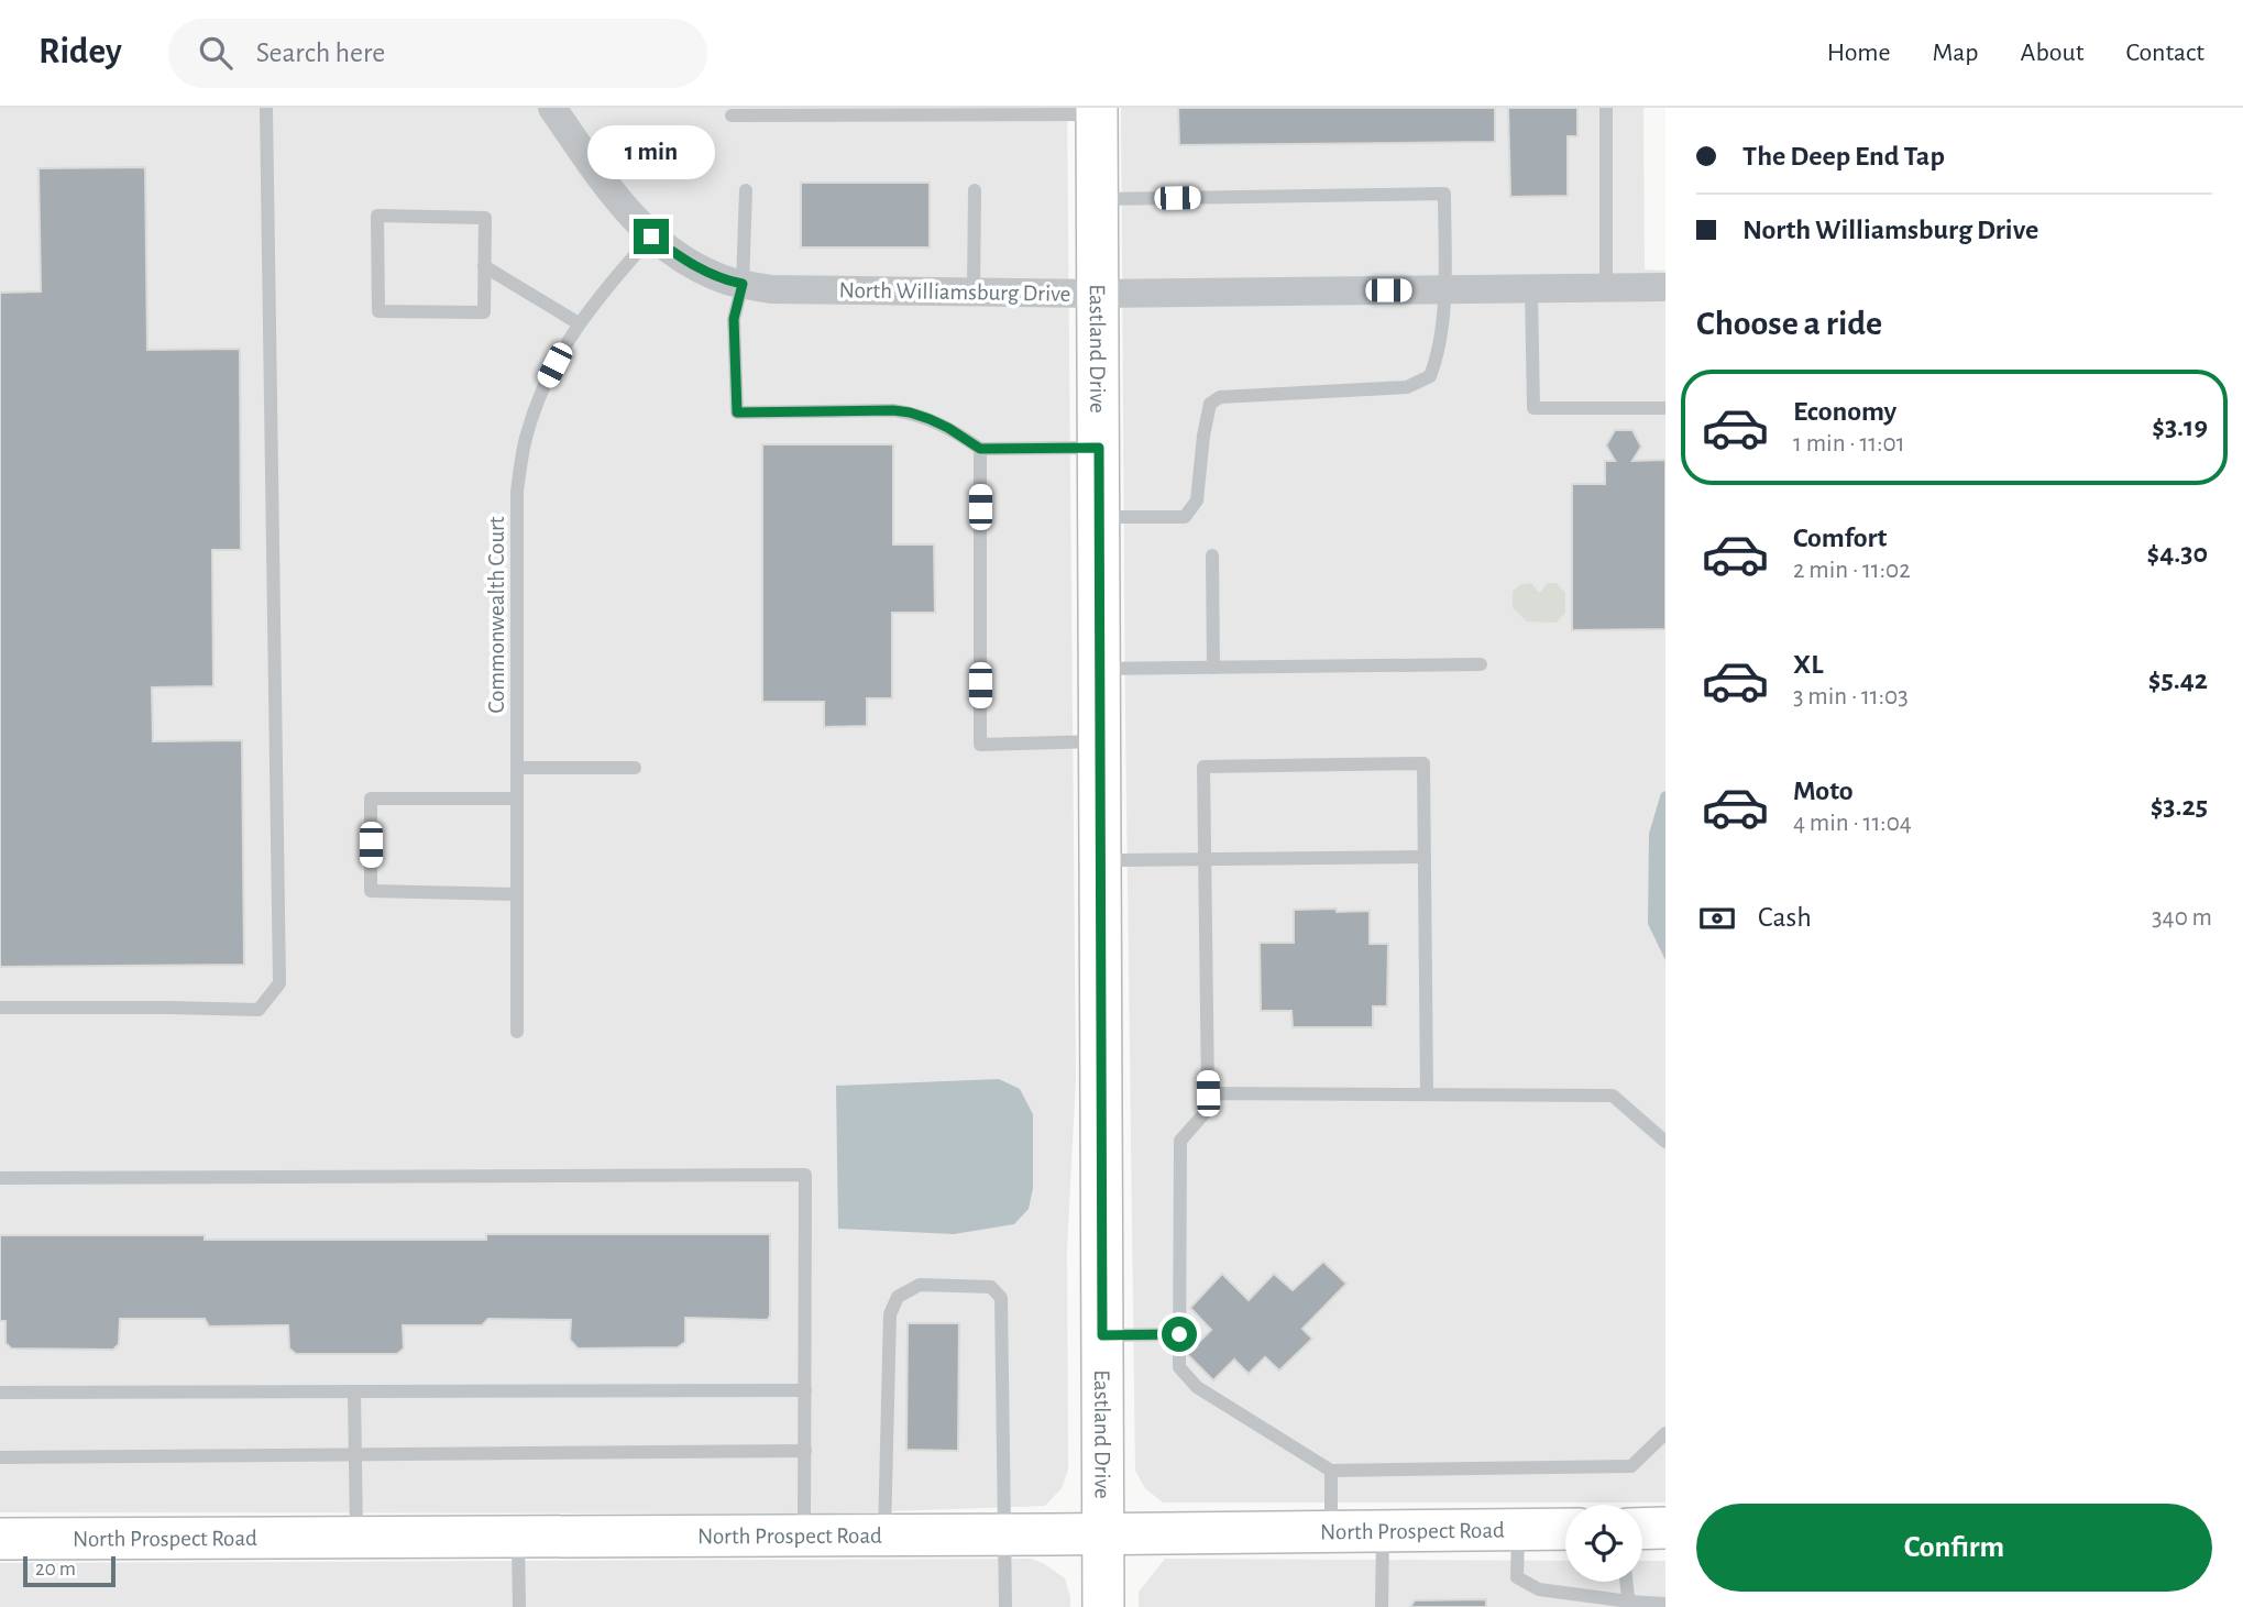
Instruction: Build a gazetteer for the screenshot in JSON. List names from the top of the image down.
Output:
{
  "streets": {
    "street": ["North Williamsburg Drive", "Eastland Drive", "North Prospect Road"],
    "lane": ["Commonwealth Court"]
  },
  "crossings": [
    ["North Williamsburg Drive", "Eastland Drive"],
    ["North Williamsburg Drive", "Commonwealth Court"],
    ["Eastland Drive", "North Prospect Road"]
  ],
  "scale_bar": "20 m",
  "page": {
    "header": "Ridey",
    "search": "Search here",
    "nav": [
      "Home",
      "Map",
      "About",
      "Contact"
    ],
    "banner": ["The Deep End Tap", "North Williamsburg Drive"],
    "bubble": "1 min",
    "heading": "Choose a ride",
    "list": [
      {
        "name": "Economy",
        "note": "1 min · 11:01",
        "value": "$3.19"
      },
      {
        "name": "Comfort",
        "note": "2 min · 11:02",
        "value": "$4.30"
      },
      {
        "name": "XL",
        "note": "3 min · 11:03",
        "value": "$5.42"
      },
      {
        "name": "Moto",
        "note": "4 min · 11:04",
        "value": "$3.25"
      }
    ],
    "pay": ["Cash", "340 m"],
    "buttons": "Confirm",
    "scale": "20 m"
  }
}
